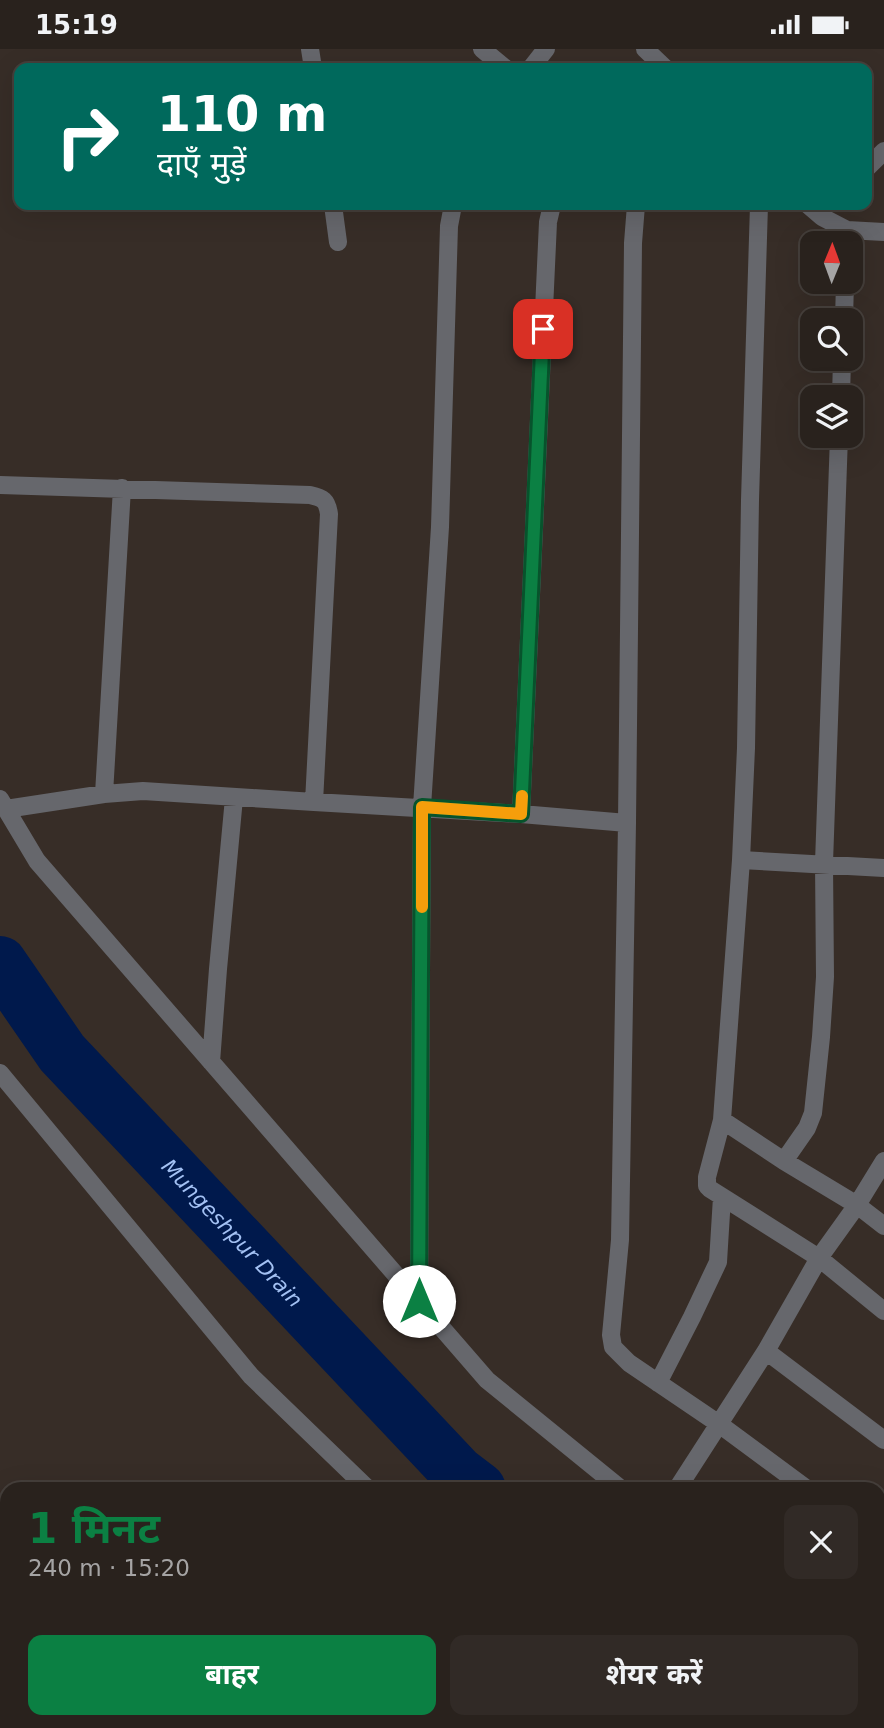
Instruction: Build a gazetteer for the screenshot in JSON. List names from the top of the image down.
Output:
{
  "water": ["Mungeshpur Drain"],
  "north": "top",
  "page": {
    "status": "15:19",
    "turn": ["110 m", "दाएँ मुड़ें"],
    "heading": ["1 मिनट", "240 m · 15:20"],
    "buttons": ["बाहर", "शेयर करें"]
  }
}
